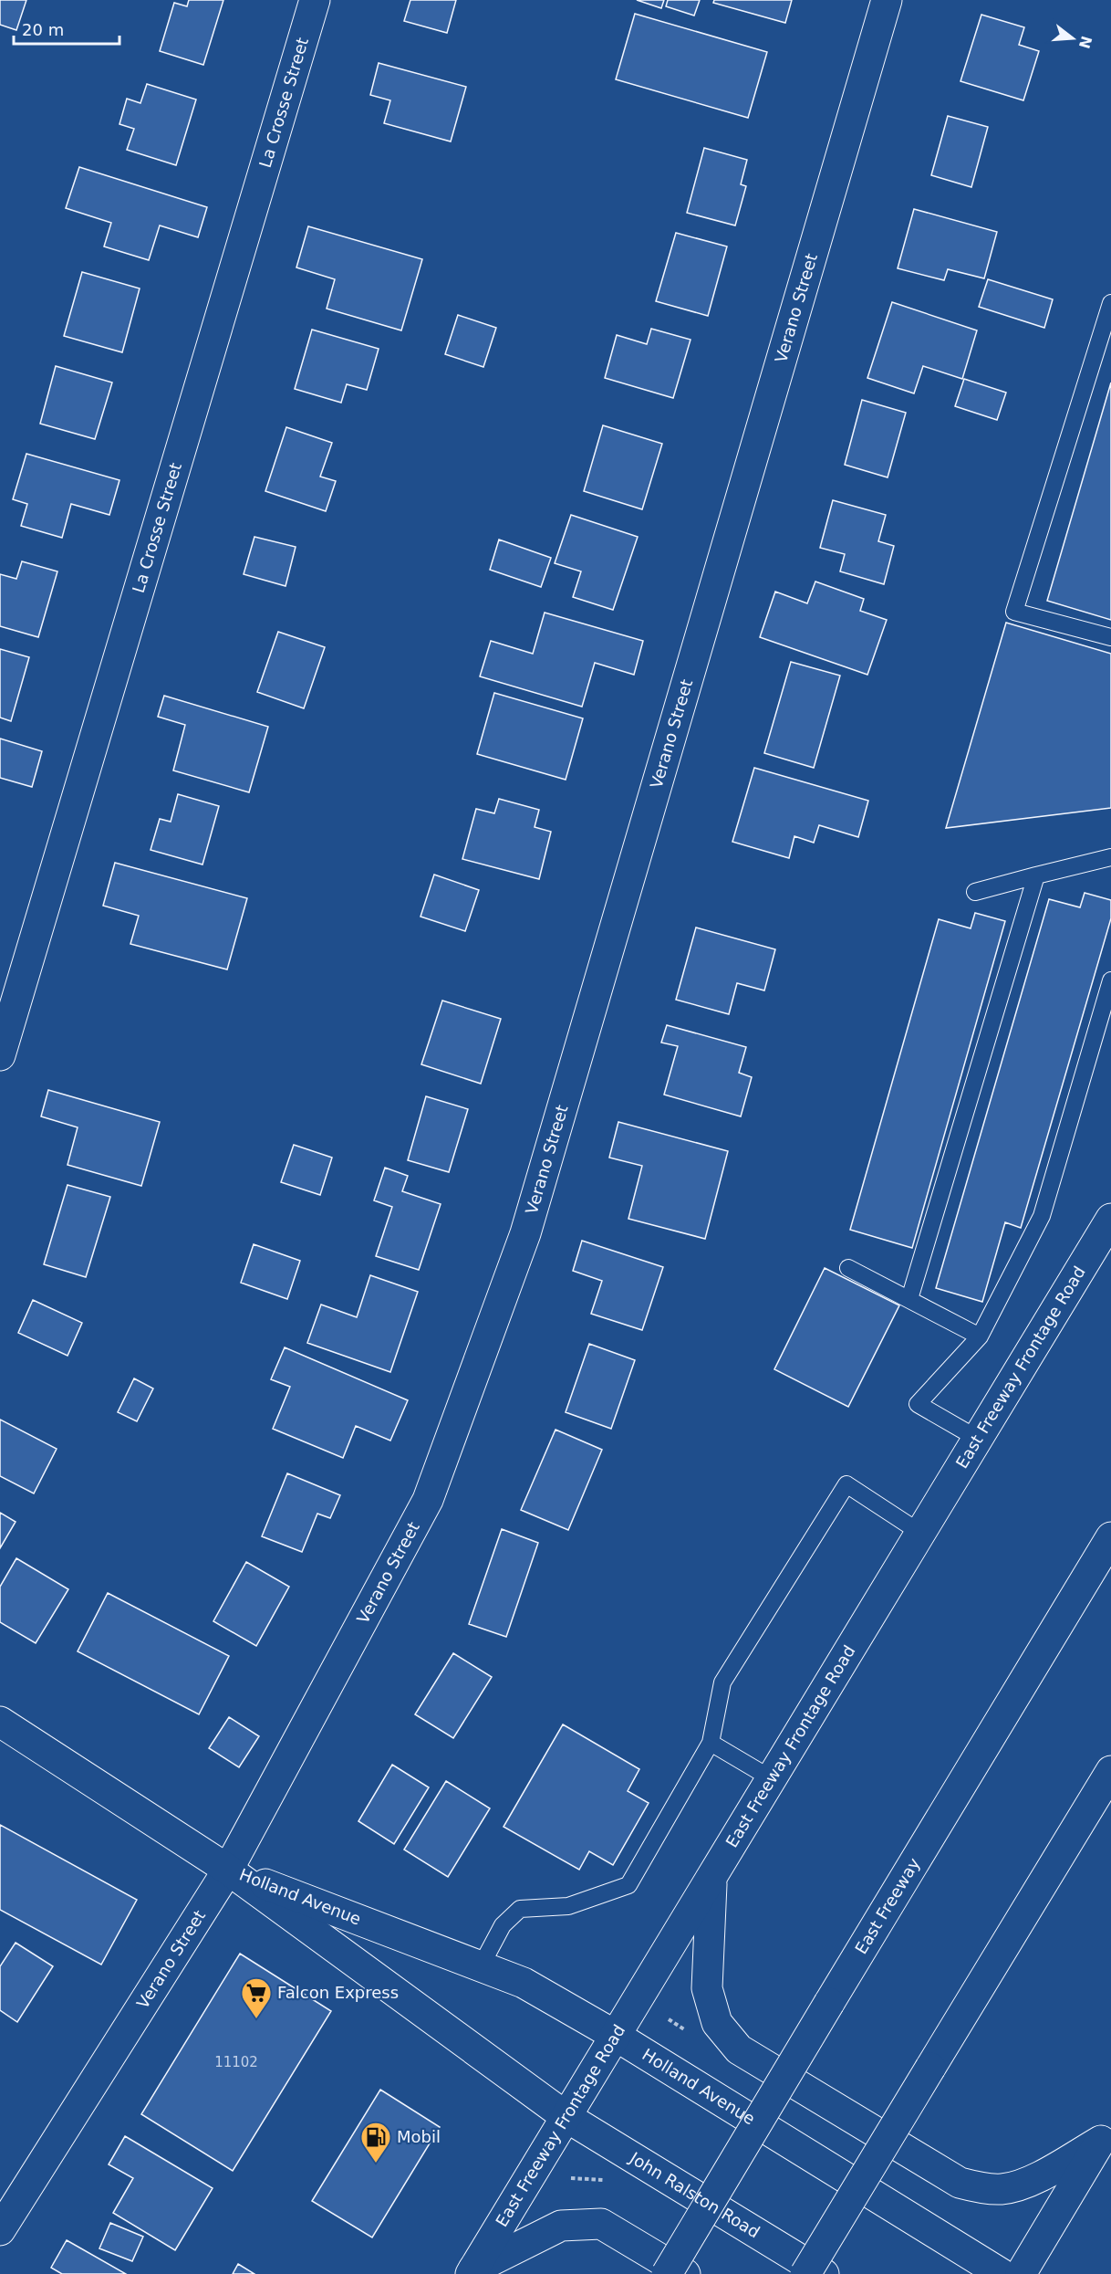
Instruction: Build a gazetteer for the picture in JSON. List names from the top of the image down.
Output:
{
  "streets": {
    "main road": [
      "La Crosse Street",
      "Verano Street",
      "East Freeway Frontage Road",
      "Holland Avenue",
      "East Freeway",
      "John Ralston Road"
    ]
  },
  "crossings": [
    ["Verano Street", "Holland Avenue"],
    ["East Freeway Frontage Road", "Holland Avenue"],
    ["East Freeway Frontage Road", "John Ralston Road"],
    ["Holland Avenue", "John Ralston Road"]
  ],
  "places": {
    "supermarket": ["Falcon Express"],
    "fuel station": ["Mobil"]
  },
  "house_numbers": ["11102"],
  "scale_bar": "20 m",
  "north": "right"
}
